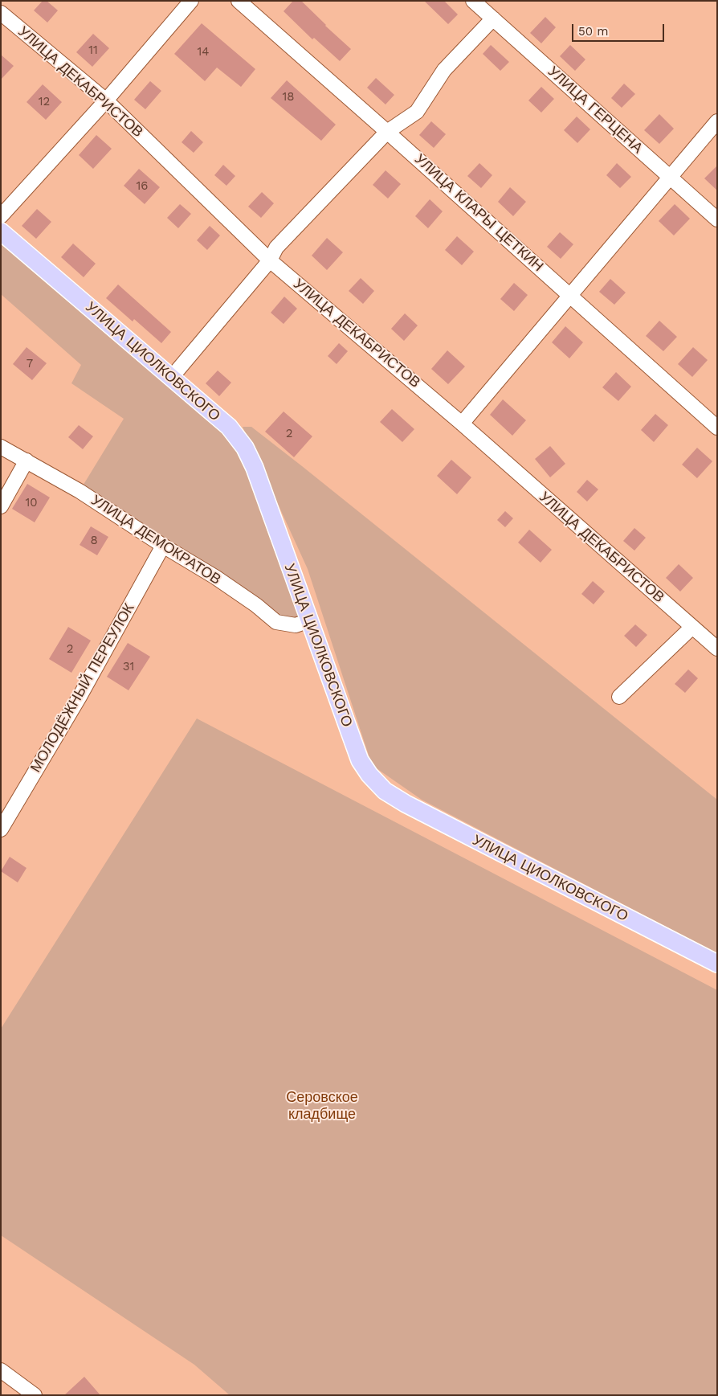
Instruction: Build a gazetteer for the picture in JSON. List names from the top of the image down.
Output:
{
  "streets": {
    "main road": ["УЛИЦА ЦИОЛКОВСКОГО"],
    "street": [
      "УЛИЦА ДЕКАБРИСТОВ",
      "УЛИЦА ГЕРЦЕНА",
      "УЛИЦА КЛАРЫ ЦЕТКИН",
      "УЛИЦА ДЕМОКРАТОВ",
      "МОЛОДЁЖНЫЙ ПЕРЕУЛОК"
    ]
  },
  "crossings": [
    ["УЛИЦА ЦИОЛКОВСКОГО", "УЛИЦА ДЕМОКРАТОВ"],
    ["УЛИЦА ДЕМОКРАТОВ", "МОЛОДЁЖНЫЙ ПЕРЕУЛОК"]
  ],
  "parks": ["Серовское кладбище"],
  "house_numbers": [
    "11",
    "14",
    "18",
    "12",
    "16",
    "7",
    "2",
    "10",
    "8",
    "2",
    "31"
  ],
  "scale_bar": "50 m"
}
